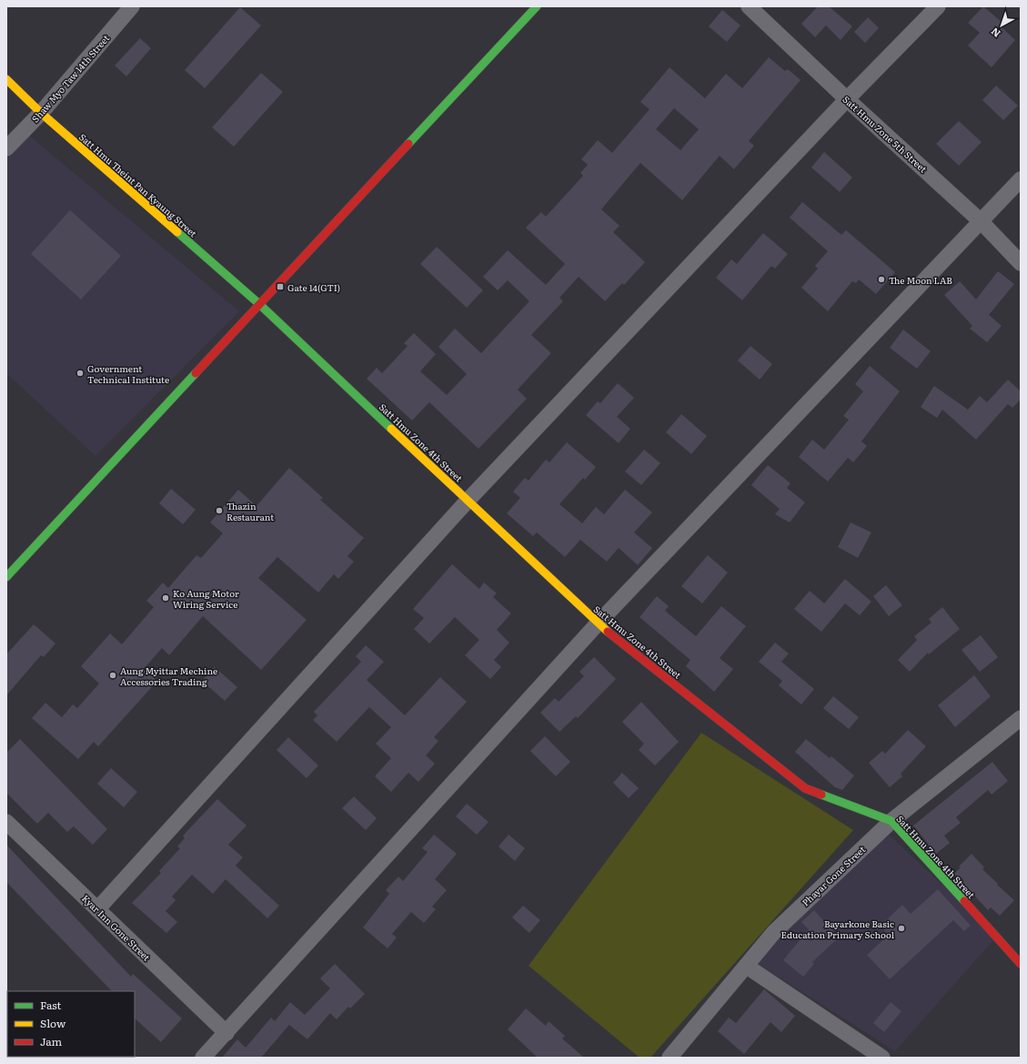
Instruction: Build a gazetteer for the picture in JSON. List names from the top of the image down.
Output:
{
  "streets": {
    "street": [
      "Shaw Myo Taw 14th Street",
      "Satt Hmu Zone 5th Street",
      "Satt Hmu Theint Pan Kyaung Street",
      "Satt Hmu Zone 4th Street",
      "Phayar Gone Street",
      "Kyar Inn Gone Street"
    ]
  },
  "crossings": [
    ["Shaw Myo Taw 14th Street", "Satt Hmu Theint Pan Kyaung Street"],
    ["Satt Hmu Theint Pan Kyaung Street", "Satt Hmu Zone 4th Street"],
    ["Satt Hmu Zone 4th Street", "Phayar Gone Street"]
  ],
  "places": {
    "other": [
      "The Moon LAB",
      "Government Technical Institute",
      "Thazin Restaurant",
      "Ko Aung Motor Wiring Service",
      "Aung Myittar Mechine Accessories Trading",
      "Bayarkone Basic Education Primary School"
    ],
    "transit": ["Gate 14(GTI)"]
  },
  "legend": ["Fast", "Slow", "Jam"],
  "north": "bottom left"
}
